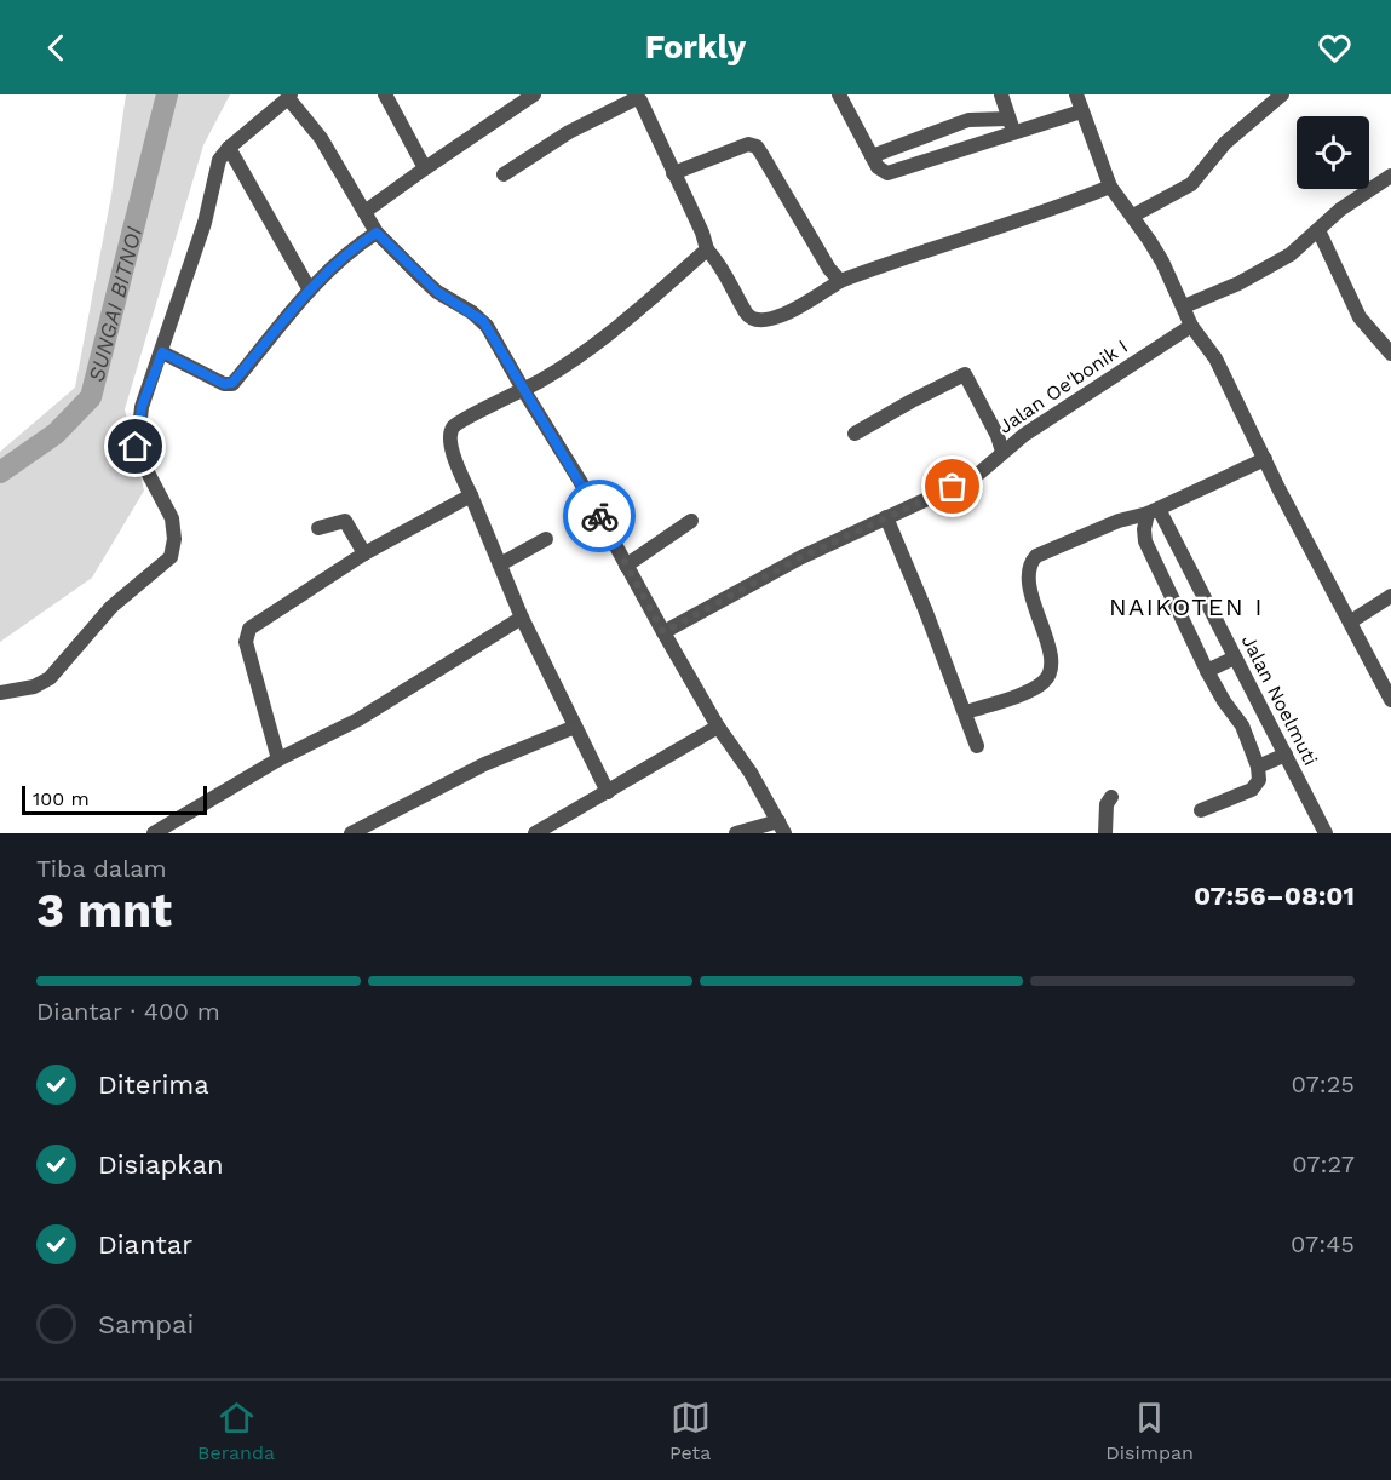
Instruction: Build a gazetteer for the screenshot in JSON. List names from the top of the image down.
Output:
{
  "streets": {
    "street": ["Jalan Oe'bonik I", "Jalan Noelmuti"]
  },
  "districts": ["NAIKOTEN I"],
  "water": ["SUNGAI BITNOI"],
  "scale_bar": "100 m",
  "page": {
    "header": "Forkly",
    "scale": "100 m",
    "heading": ["3 mnt", "Tiba dalam", "07:56–08:01"],
    "bar": "Diantar · 400 m",
    "list": [
      ["Diterima", "07:25"],
      ["Disiapkan", "07:27"],
      ["Diantar", "07:45"],
      "Sampai"
    ],
    "tabs": ["Beranda", "Peta", "Disimpan"]
  }
}
